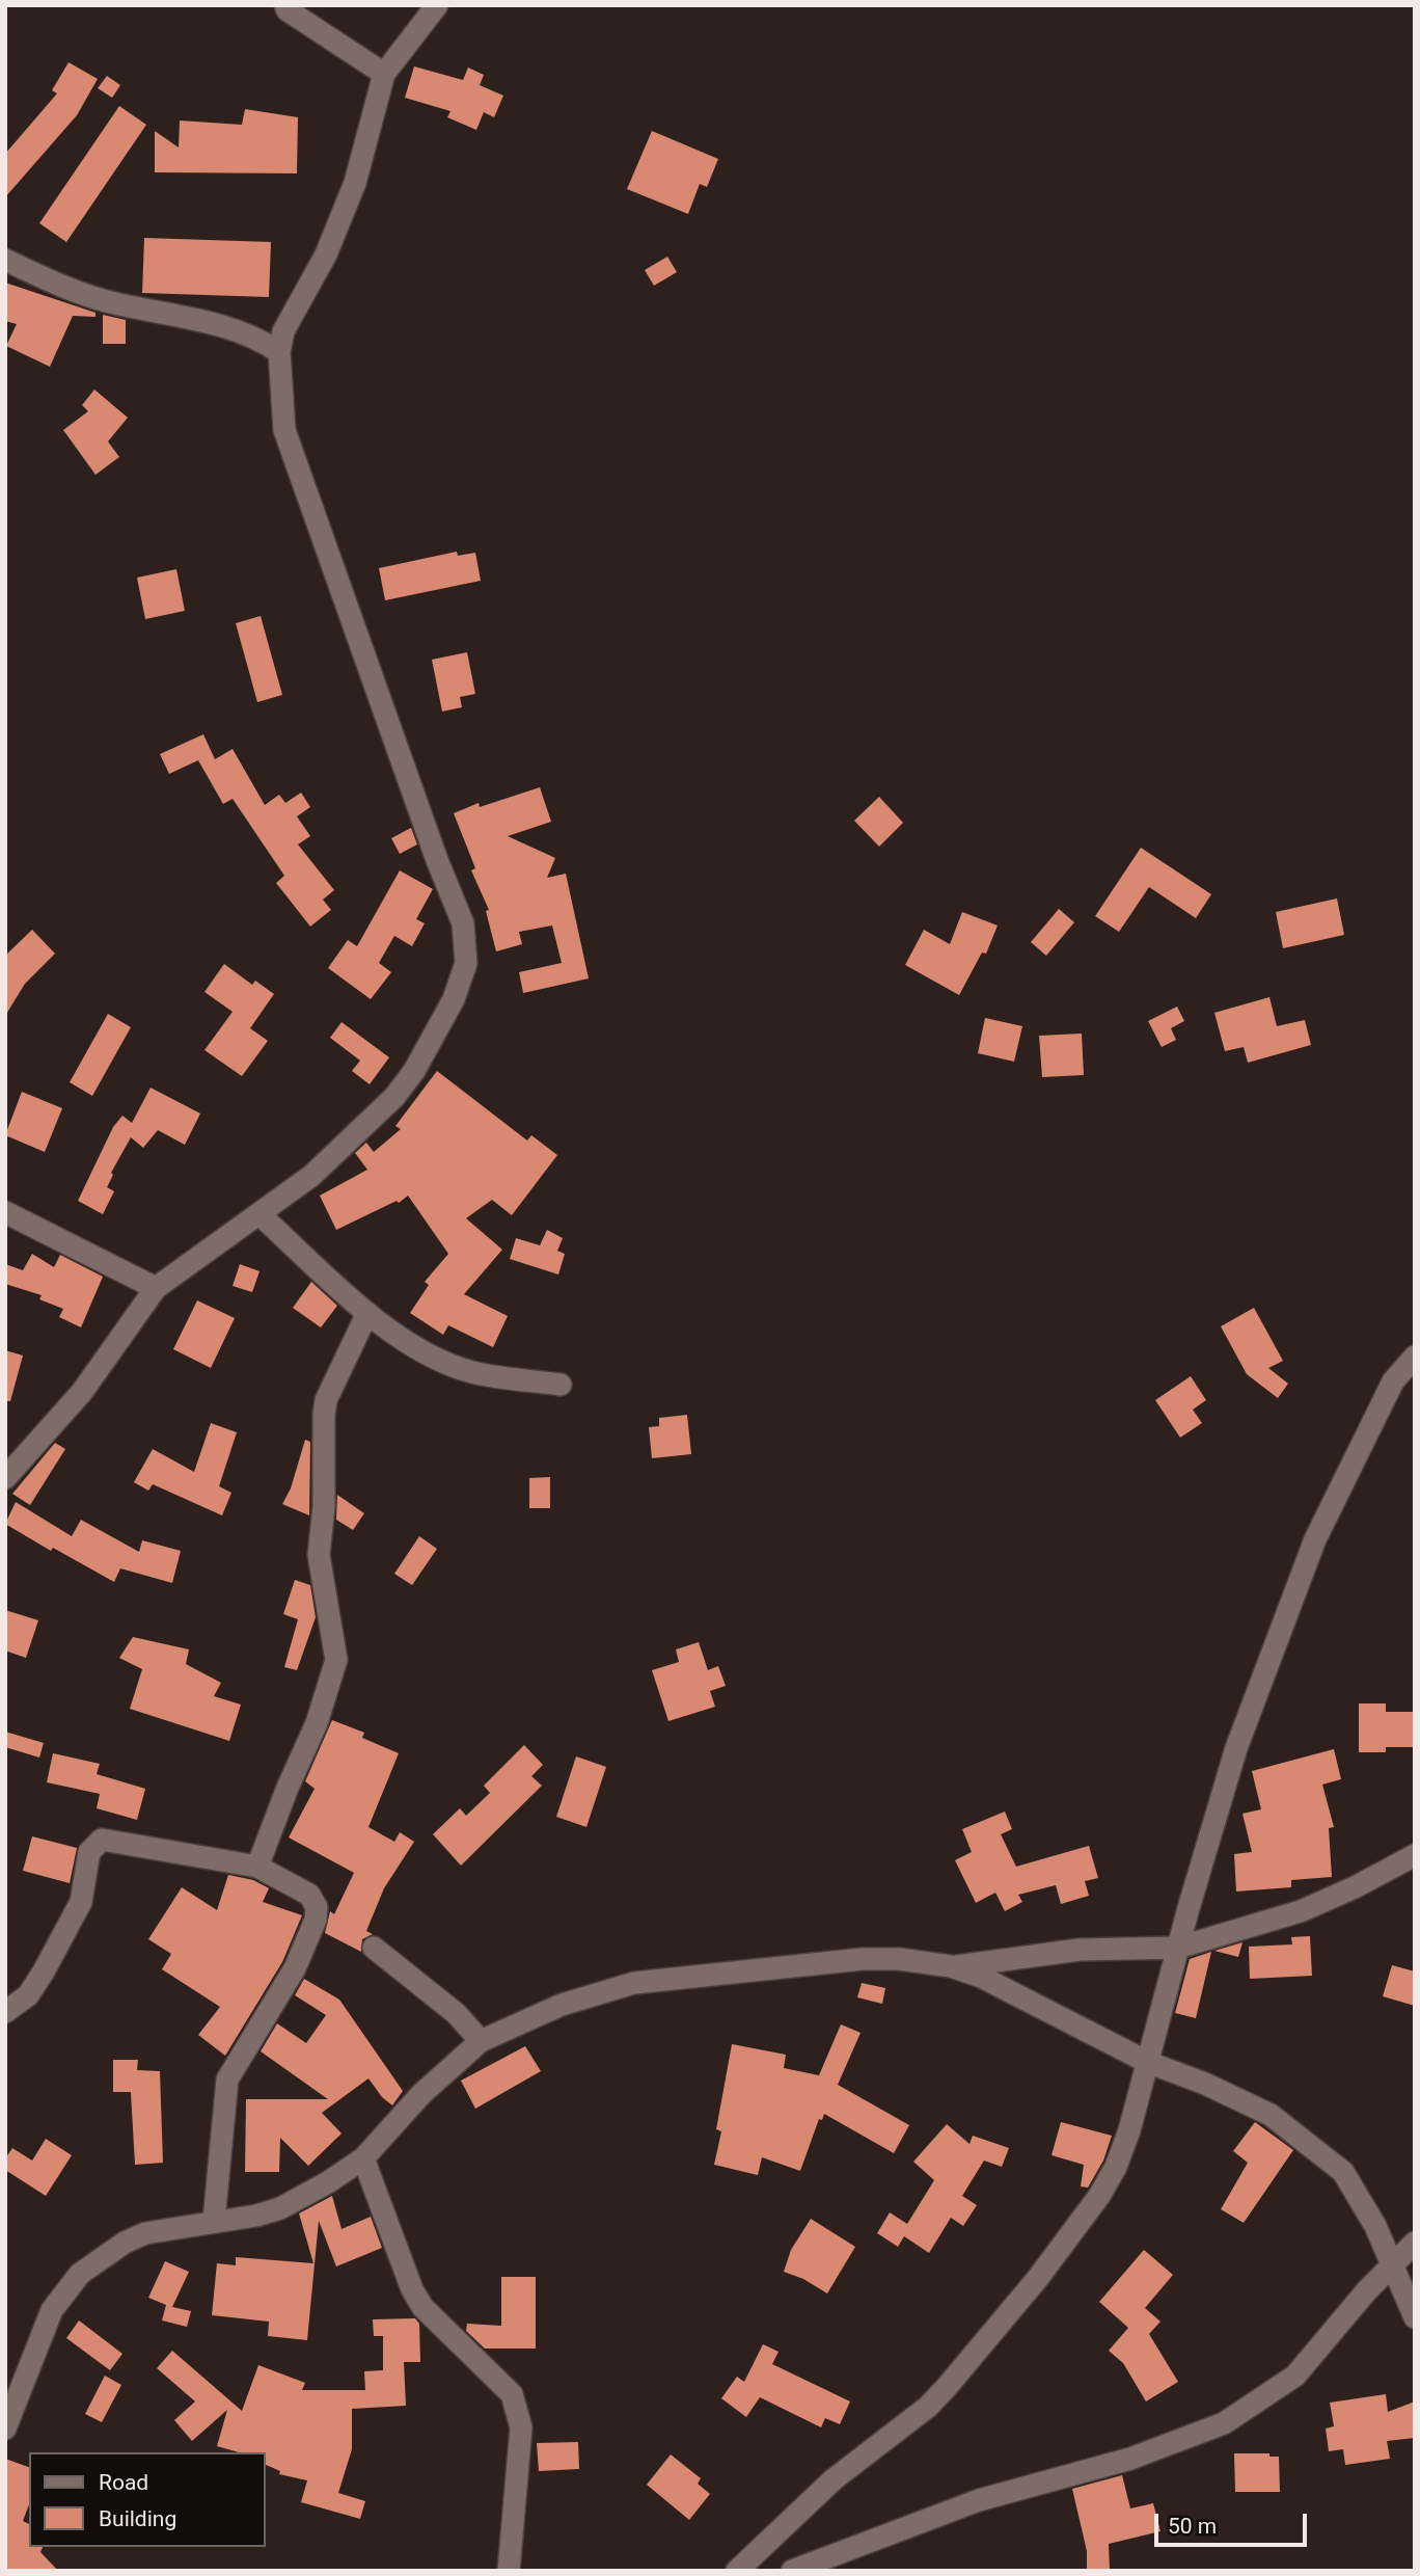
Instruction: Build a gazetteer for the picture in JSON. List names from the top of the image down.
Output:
{
  "legend": ["Road", "Building"],
  "scale_bar": "50 m"
}
